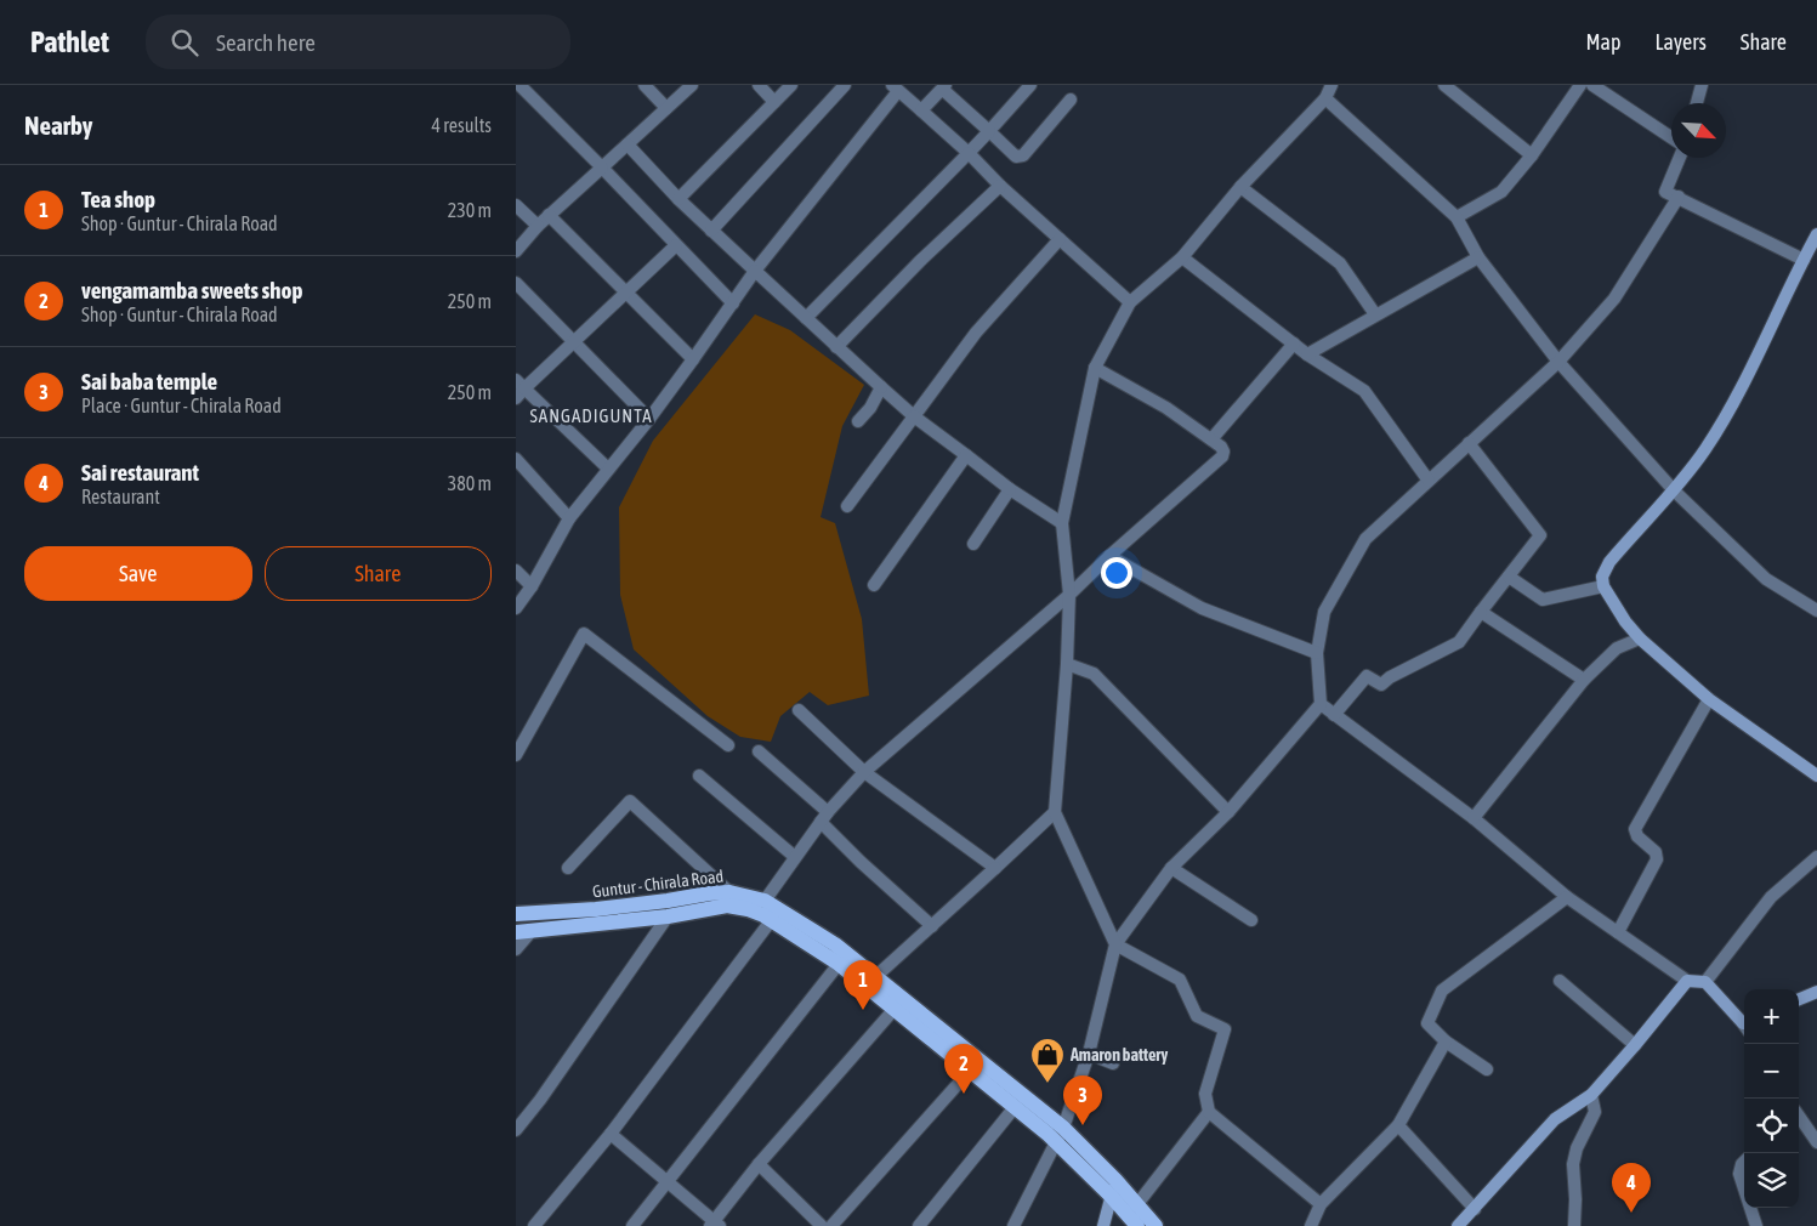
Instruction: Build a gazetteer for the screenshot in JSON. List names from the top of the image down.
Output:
{
  "streets": {
    "main road": ["Guntur - Chirala Road"]
  },
  "districts": ["SANGADIGUNTA"],
  "places": {
    "shop": ["Amaron battery"]
  },
  "north": "bottom right",
  "page": {
    "header": "Pathlet",
    "search": "Search here",
    "nav": ["Map", "Layers", "Share"],
    "heading": ["Nearby", "4 results"],
    "list": [
      {
        "mark": "1",
        "name": "Tea shop",
        "note": "Shop · Guntur - Chirala Road",
        "value": "230 m"
      },
      {
        "mark": "2",
        "name": "vengamamba sweets shop",
        "note": "Shop · Guntur - Chirala Road",
        "value": "250 m"
      },
      {
        "mark": "3",
        "name": "Sai baba temple",
        "note": "Place · Guntur - Chirala Road",
        "value": "250 m"
      },
      {
        "mark": "4",
        "name": "Sai restaurant",
        "note": "Restaurant",
        "value": "380 m"
      }
    ],
    "buttons": ["Save", "Share"],
    "pins": [
      "1",
      "2",
      "3",
      "4"
    ],
    "map_buttons": ["+", "−"]
  }
}
